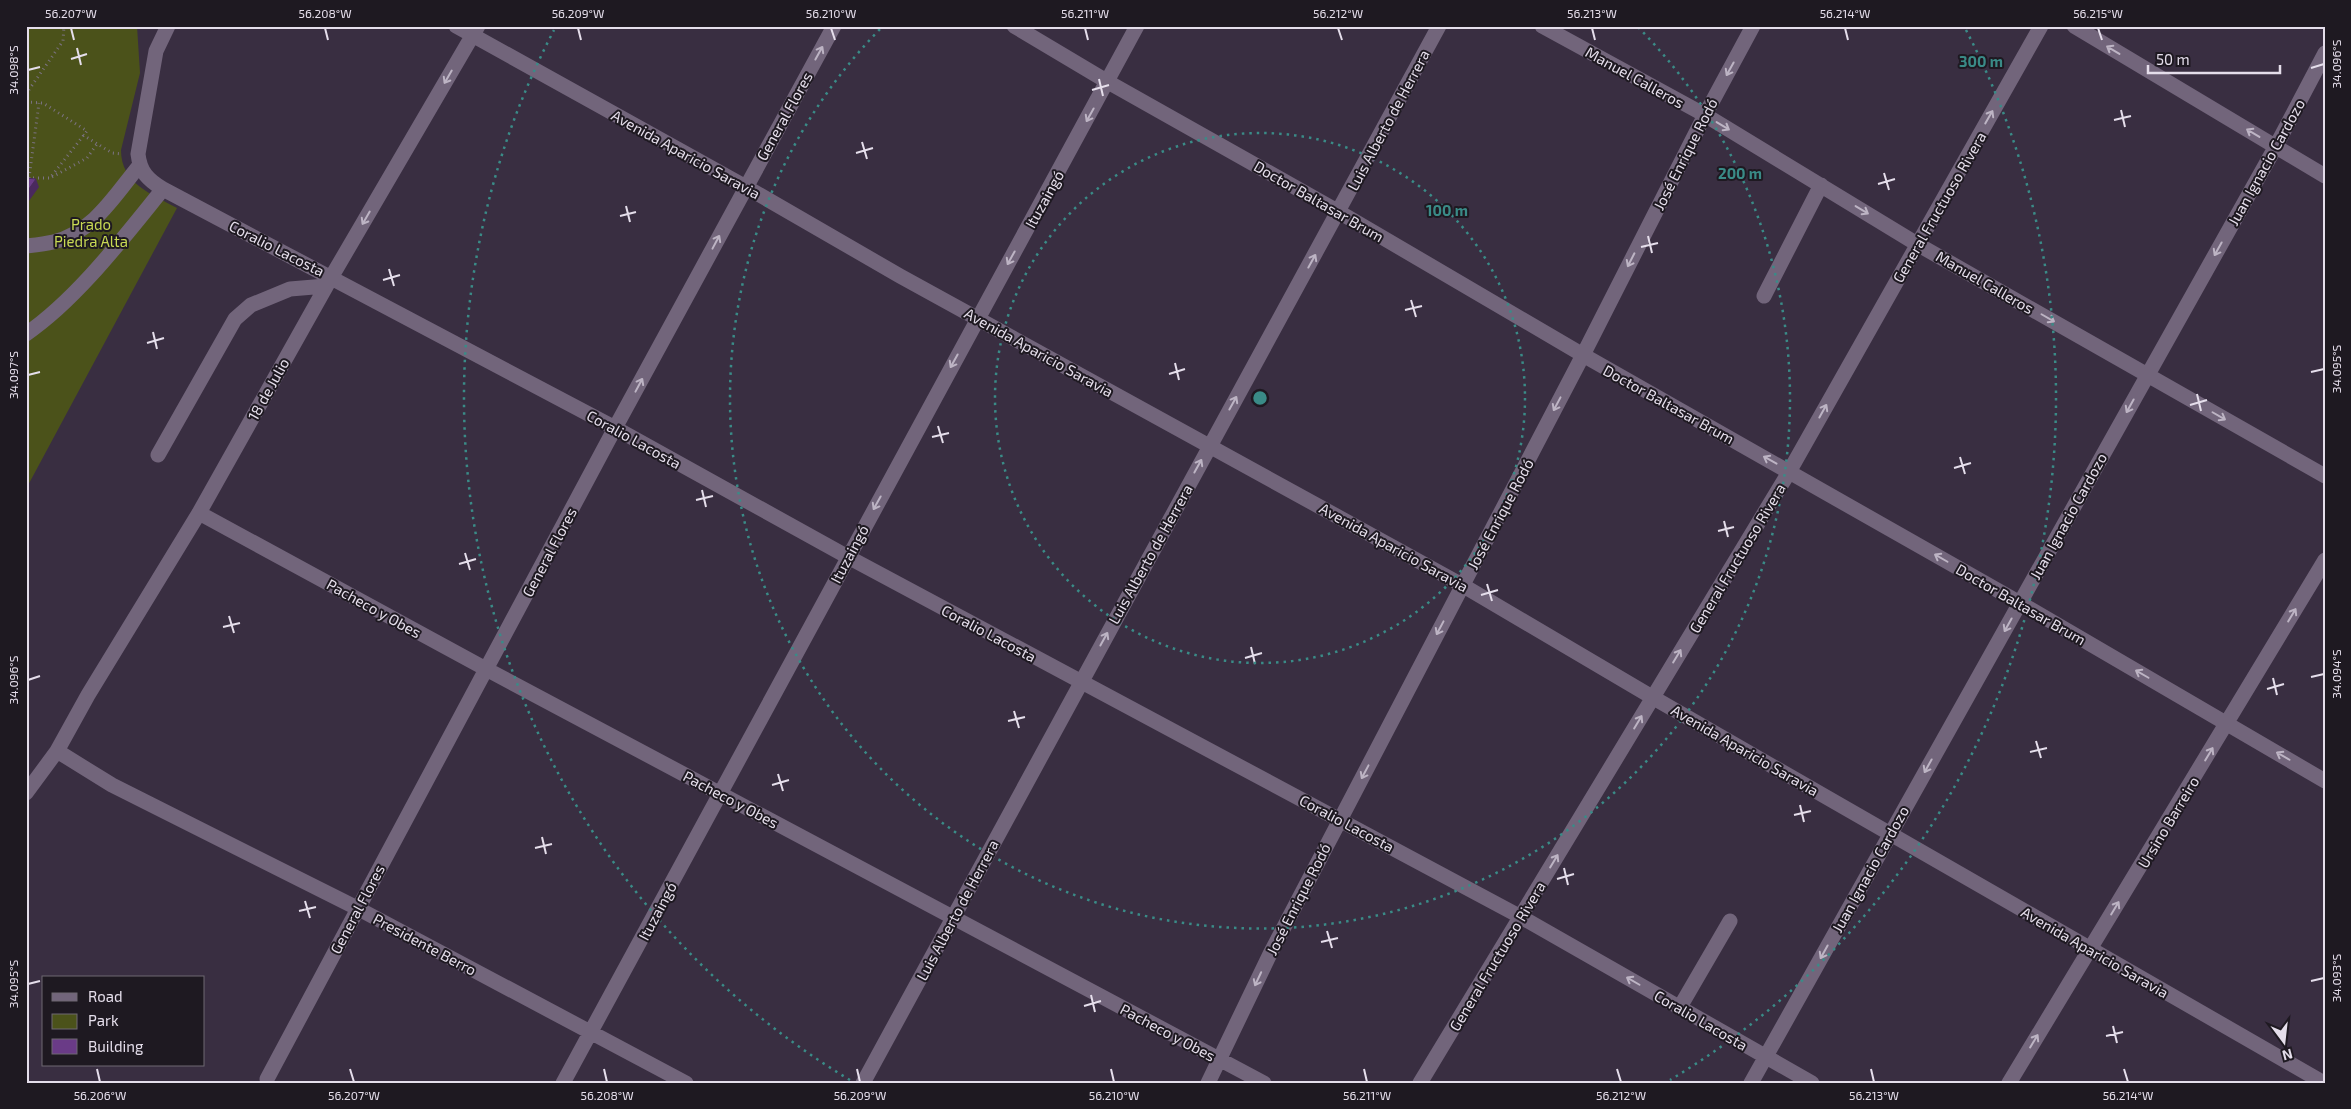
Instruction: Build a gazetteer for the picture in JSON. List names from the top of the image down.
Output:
{
  "streets": {
    "street": [
      "Manuel Calleros",
      "General Flores",
      "Luis Alberto de Herrera",
      "Avenida Aparicio Saravia",
      "José Enrique Rodó",
      "Juan Ignacio Cardozo",
      "Ituzaingó",
      "Doctor Baltasar Brum",
      "General Fructuoso Rivera",
      "Coralio Lacosta",
      "18 de Julio",
      "Pacheco y Obes",
      "Ursino Barreiro",
      "Presidente Berro"
    ]
  },
  "crossings": [
    ["Manuel Calleros", "José Enrique Rodó"],
    ["Manuel Calleros", "Juan Ignacio Cardozo"],
    ["Manuel Calleros", "General Fructuoso Rivera"],
    ["General Flores", "Avenida Aparicio Saravia"],
    ["General Flores", "Coralio Lacosta"],
    ["General Flores", "Pacheco y Obes"],
    ["General Flores", "Presidente Berro"],
    ["Luis Alberto de Herrera", "Avenida Aparicio Saravia"],
    ["Luis Alberto de Herrera", "Doctor Baltasar Brum"],
    ["Luis Alberto de Herrera", "Coralio Lacosta"],
    ["Luis Alberto de Herrera", "Pacheco y Obes"],
    ["Avenida Aparicio Saravia", "José Enrique Rodó"],
    ["Avenida Aparicio Saravia", "Juan Ignacio Cardozo"],
    ["Avenida Aparicio Saravia", "Ituzaingó"],
    ["Avenida Aparicio Saravia", "General Fructuoso Rivera"],
    ["Avenida Aparicio Saravia", "18 de Julio"],
    ["Avenida Aparicio Saravia", "Ursino Barreiro"],
    ["José Enrique Rodó", "Doctor Baltasar Brum"],
    ["José Enrique Rodó", "Coralio Lacosta"],
    ["José Enrique Rodó", "Pacheco y Obes"],
    ["Juan Ignacio Cardozo", "Doctor Baltasar Brum"],
    ["Juan Ignacio Cardozo", "Coralio Lacosta"],
    ["Ituzaingó", "Doctor Baltasar Brum"],
    ["Ituzaingó", "Coralio Lacosta"],
    ["Ituzaingó", "Pacheco y Obes"],
    ["Ituzaingó", "Presidente Berro"],
    ["Doctor Baltasar Brum", "General Fructuoso Rivera"],
    ["Doctor Baltasar Brum", "Ursino Barreiro"],
    ["General Fructuoso Rivera", "Coralio Lacosta"],
    ["Coralio Lacosta", "18 de Julio"],
    ["18 de Julio", "Pacheco y Obes"],
    ["18 de Julio", "Presidente Berro"]
  ],
  "one_way": [
    "Manuel Calleros",
    "General Flores",
    "Luis Alberto de Herrera",
    "José Enrique Rodó",
    "Juan Ignacio Cardozo",
    "Ituzaingó",
    "Doctor Baltasar Brum",
    "General Fructuoso Rivera",
    "Ursino Barreiro"
  ],
  "parks": ["Prado Piedra Alta"],
  "legend": ["Road", "Park", "Building"],
  "scale_bar": "50 m",
  "north": "bottom",
  "coordinates": [
    "56.207°W",
    "56.208°W",
    "56.209°W",
    "56.210°W",
    "56.211°W",
    "56.212°W",
    "56.213°W",
    "56.214°W",
    "56.215°W",
    "34.096°S",
    "34.098°S",
    "34.095°S",
    "34.097°S",
    "34.094°S",
    "34.093°S",
    "56.206°W"
  ],
  "rings": ["300 m", "200 m", "100 m"]
}
